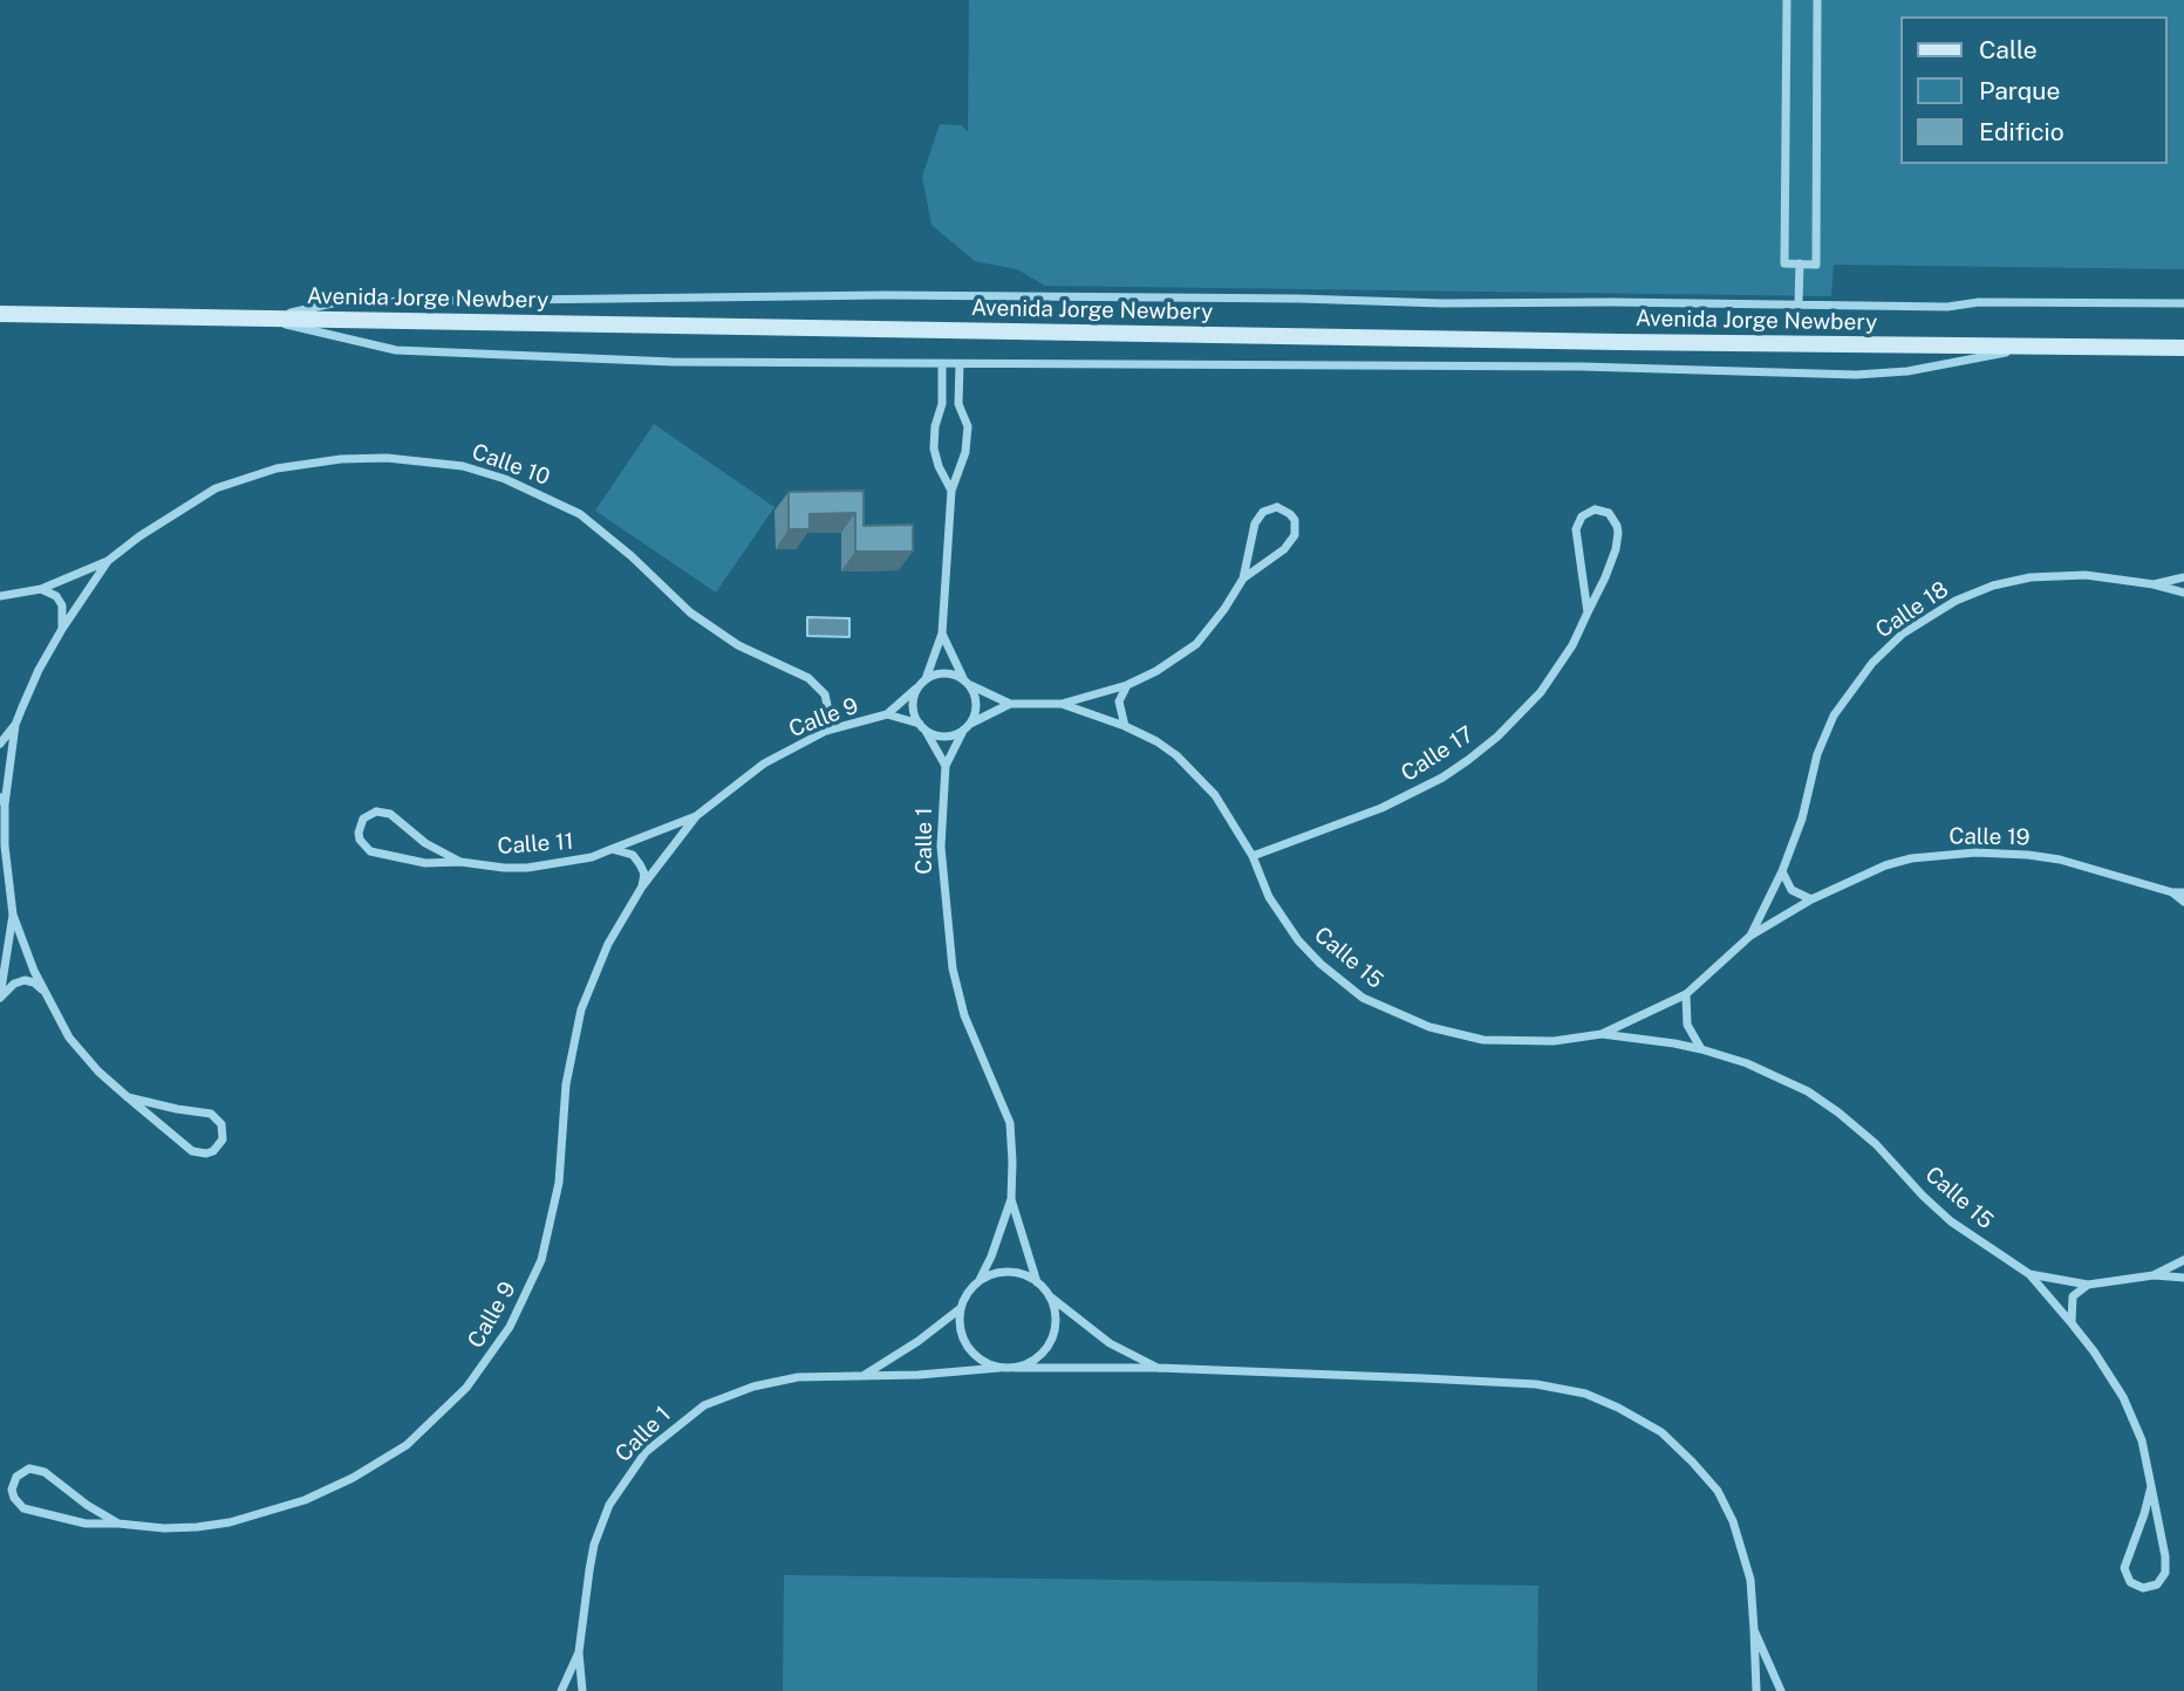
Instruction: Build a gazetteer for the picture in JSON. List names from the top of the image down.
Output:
{
  "streets": {
    "main road": ["Avenida Jorge Newbery"],
    "street": [
      "Calle 10",
      "Calle 18",
      "Calle 9",
      "Calle 17",
      "Calle 19",
      "Calle 1",
      "Calle 11",
      "Calle 15"
    ]
  },
  "crossings": [
    ["Calle 10", "Calle 9"],
    ["Calle 18", "Calle 19"],
    ["Calle 9", "Calle 11"],
    ["Calle 17", "Calle 15"]
  ],
  "legend": ["Calle", "Parque", "Edificio"]
}
